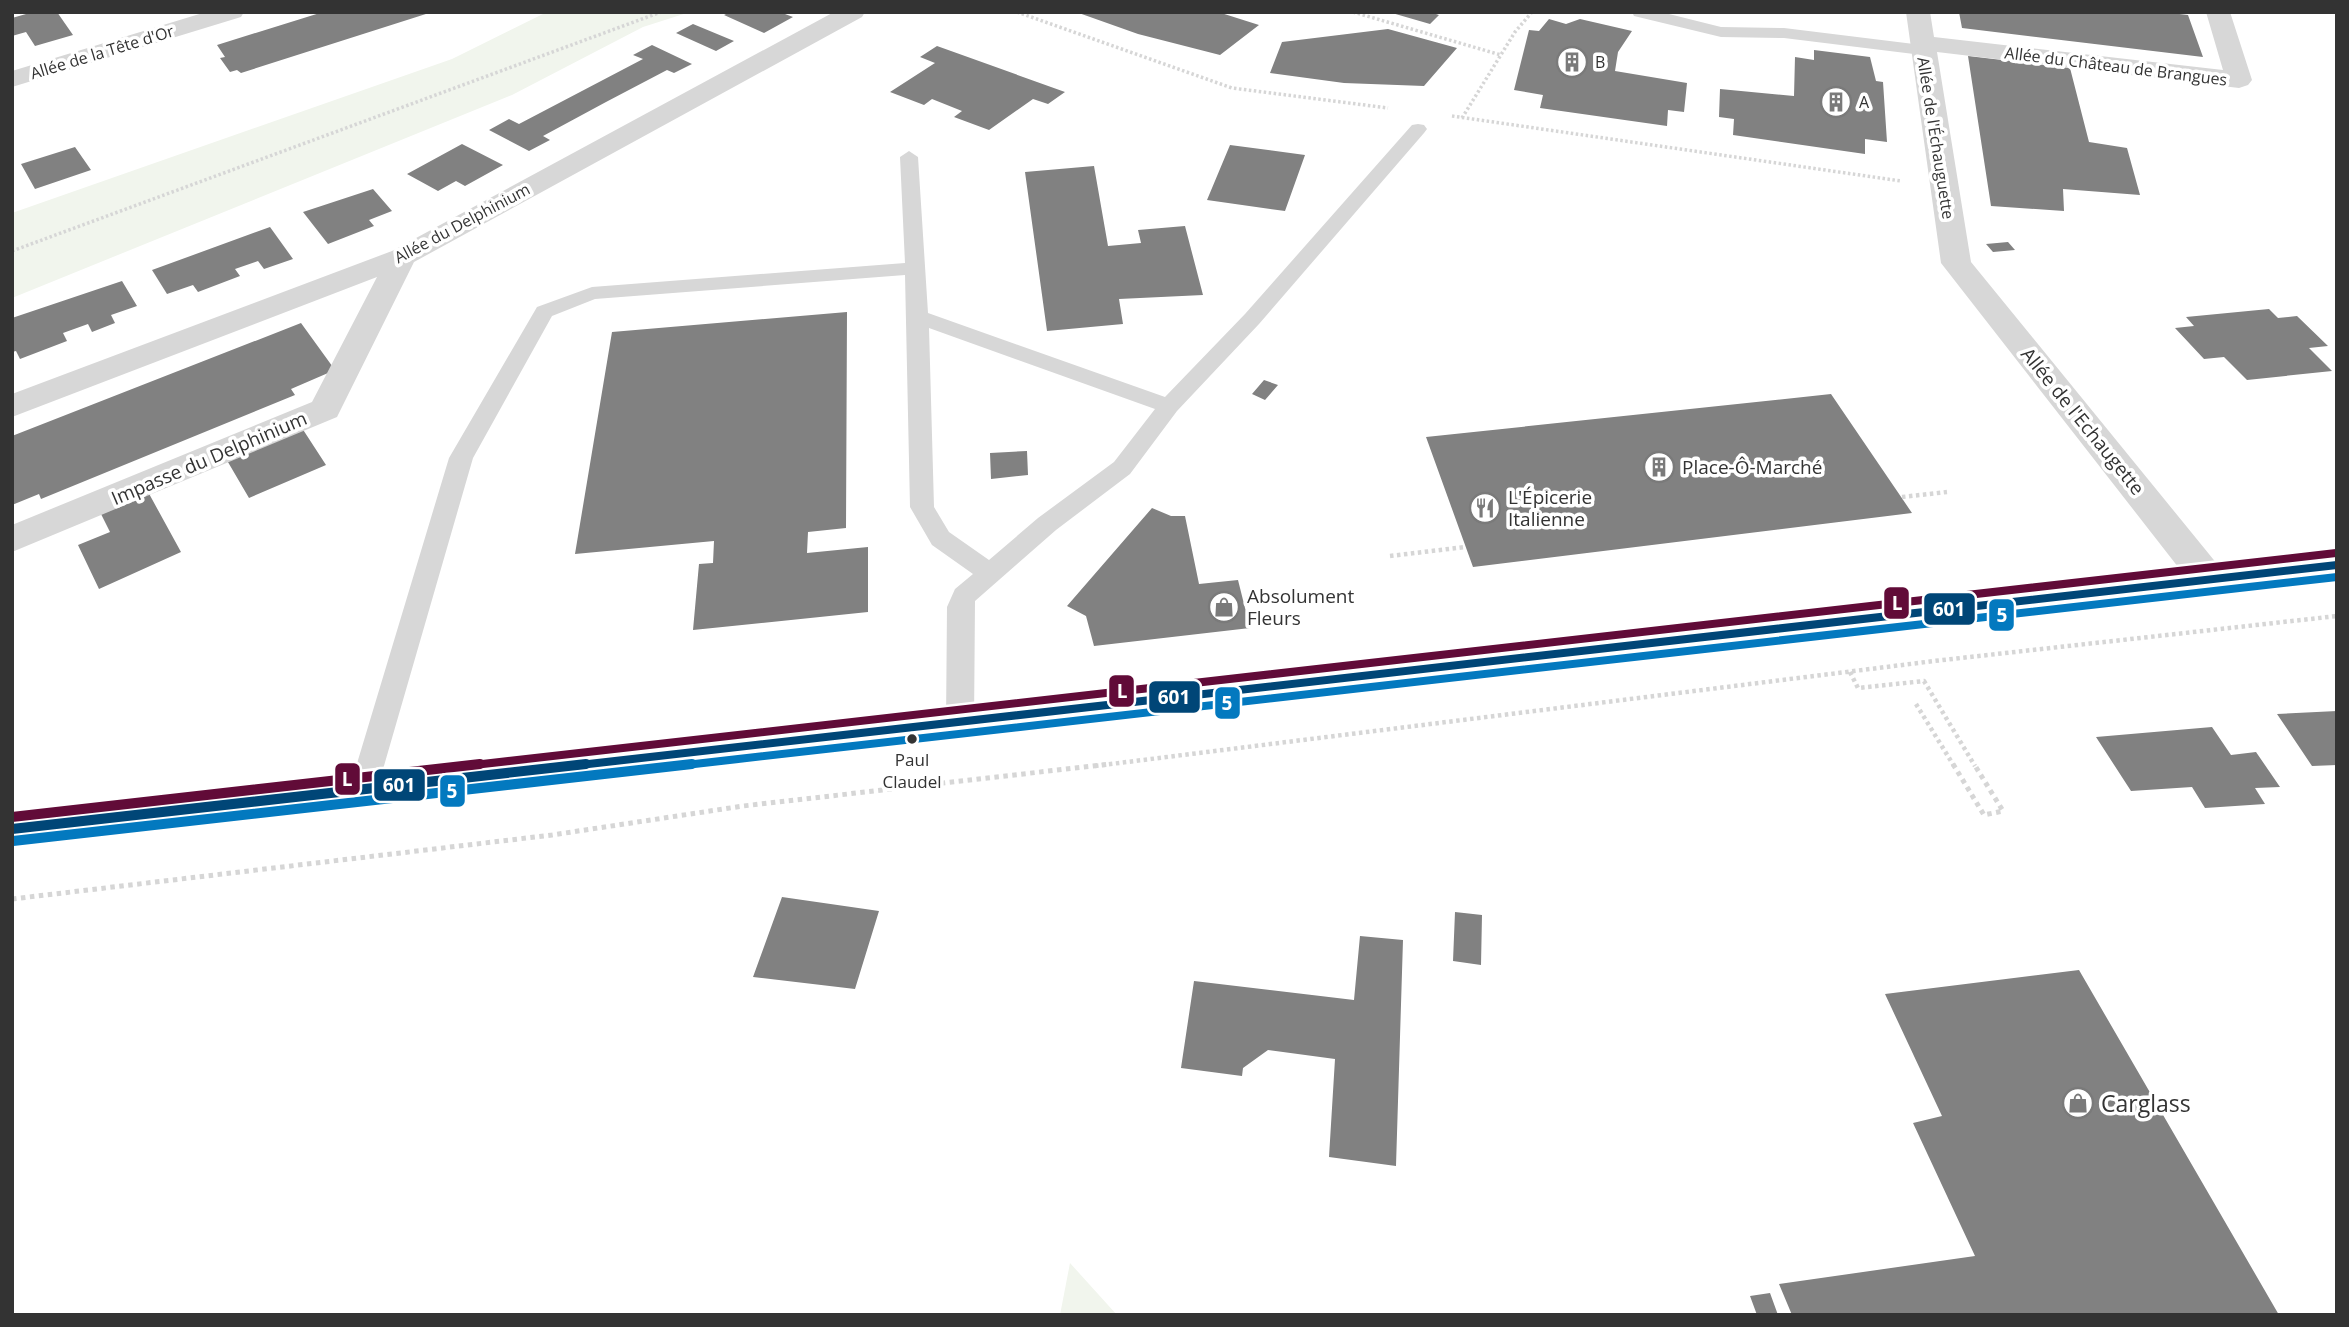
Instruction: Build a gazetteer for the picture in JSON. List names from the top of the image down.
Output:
{
  "streets": {
    "street": [
      "Allée de la Tête d'Or",
      "Allée du Château de Brangues",
      "Allée de l'Échauguette",
      "Allée du Delphinium",
      "Allée de l'Echaugette",
      "Impasse du Delphinium"
    ]
  },
  "crossings": [
    ["Allée du Château de Brangues", "Allée de l'Échauguette"],
    ["Allée de l'Échauguette", "Allée de l'Echaugette"],
    ["Allée du Delphinium", "Impasse du Delphinium"]
  ],
  "places": {
    "building": ["B", "A", "Place-Ô-Marché"],
    "restaurant": ["L'Épicerie Italienne"],
    "shop": ["Absolument Fleurs", "Carglass"],
    "other": ["Paul Claudel"]
  },
  "lines": ["transit line L", "transit line 601", "transit line 5"]
}
